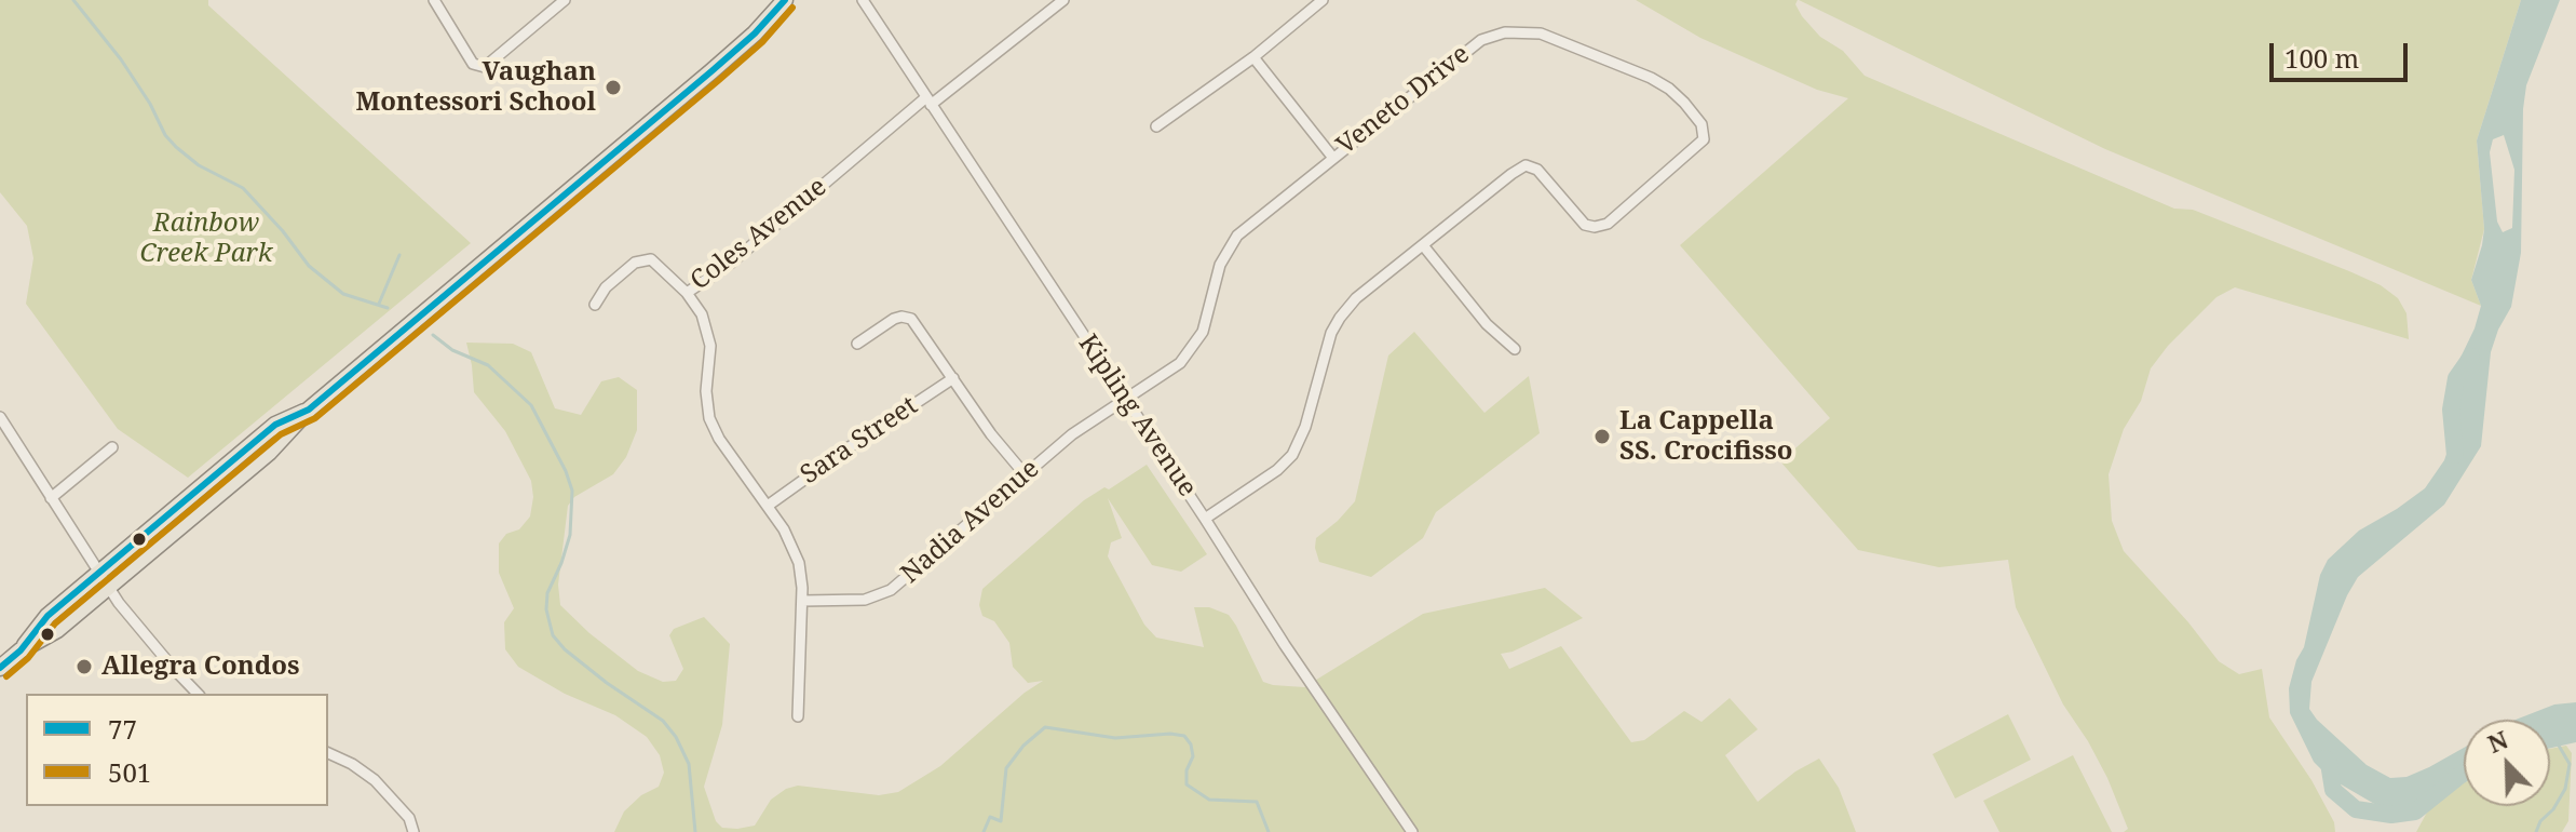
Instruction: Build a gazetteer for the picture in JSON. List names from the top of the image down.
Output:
{
  "streets": {
    "street": [
      "Veneto Drive",
      "Coles Avenue",
      "Kipling Avenue",
      "Sara Street",
      "Nadia Avenue"
    ]
  },
  "crossings": [
    ["Veneto Drive", "Kipling Avenue"],
    ["Veneto Drive", "Nadia Avenue"],
    ["Coles Avenue", "Kipling Avenue"],
    ["Kipling Avenue", "Nadia Avenue"]
  ],
  "parks": ["Rainbow Creek Park"],
  "places": ["Vaughan Montessori School", "La Cappella SS. Crocifisso", "Allegra Condos"],
  "lines": ["transit line 77", "transit line 501"],
  "legend": ["77", "501"],
  "scale_bar": "100 m",
  "north": "top left"
}
